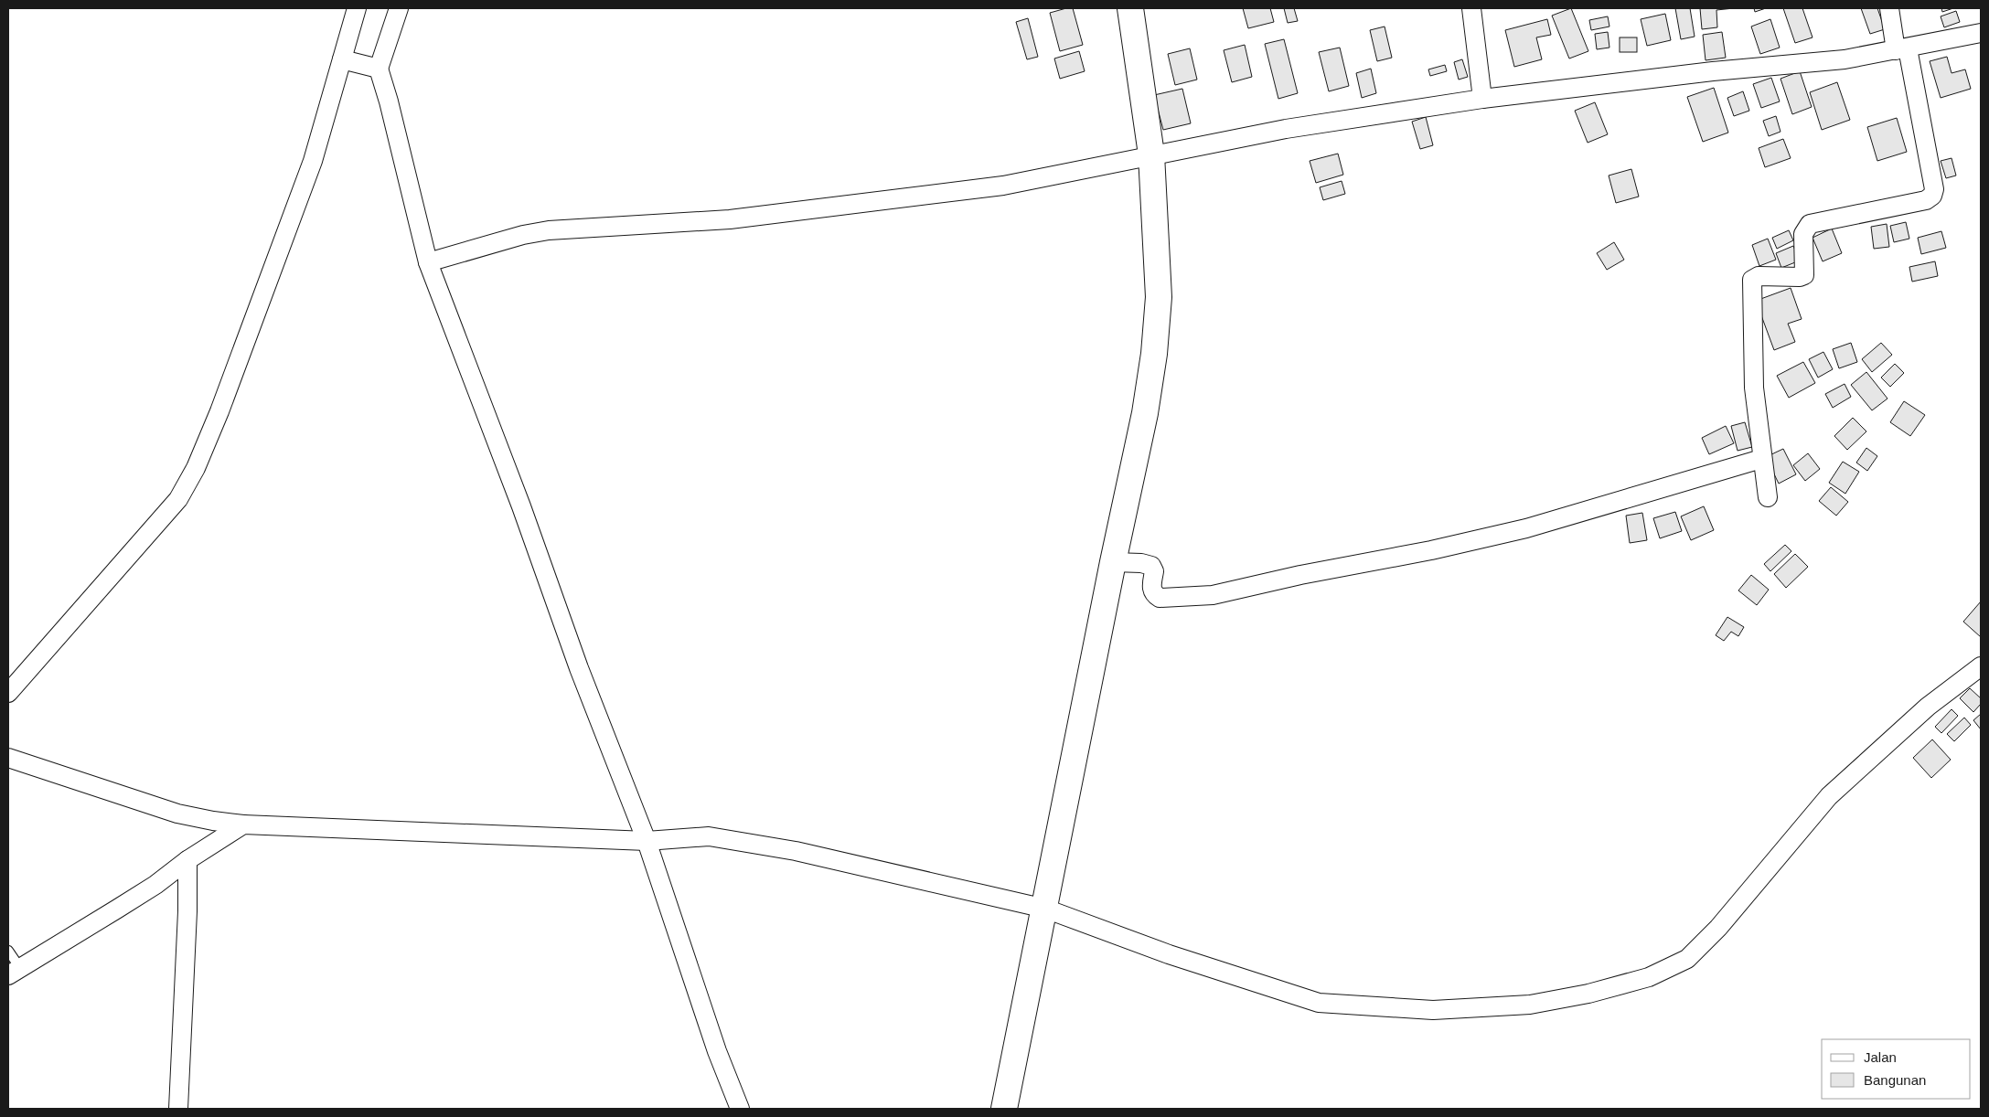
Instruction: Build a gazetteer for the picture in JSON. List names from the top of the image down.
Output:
{
  "legend": ["Jalan", "Bangunan"]
}
